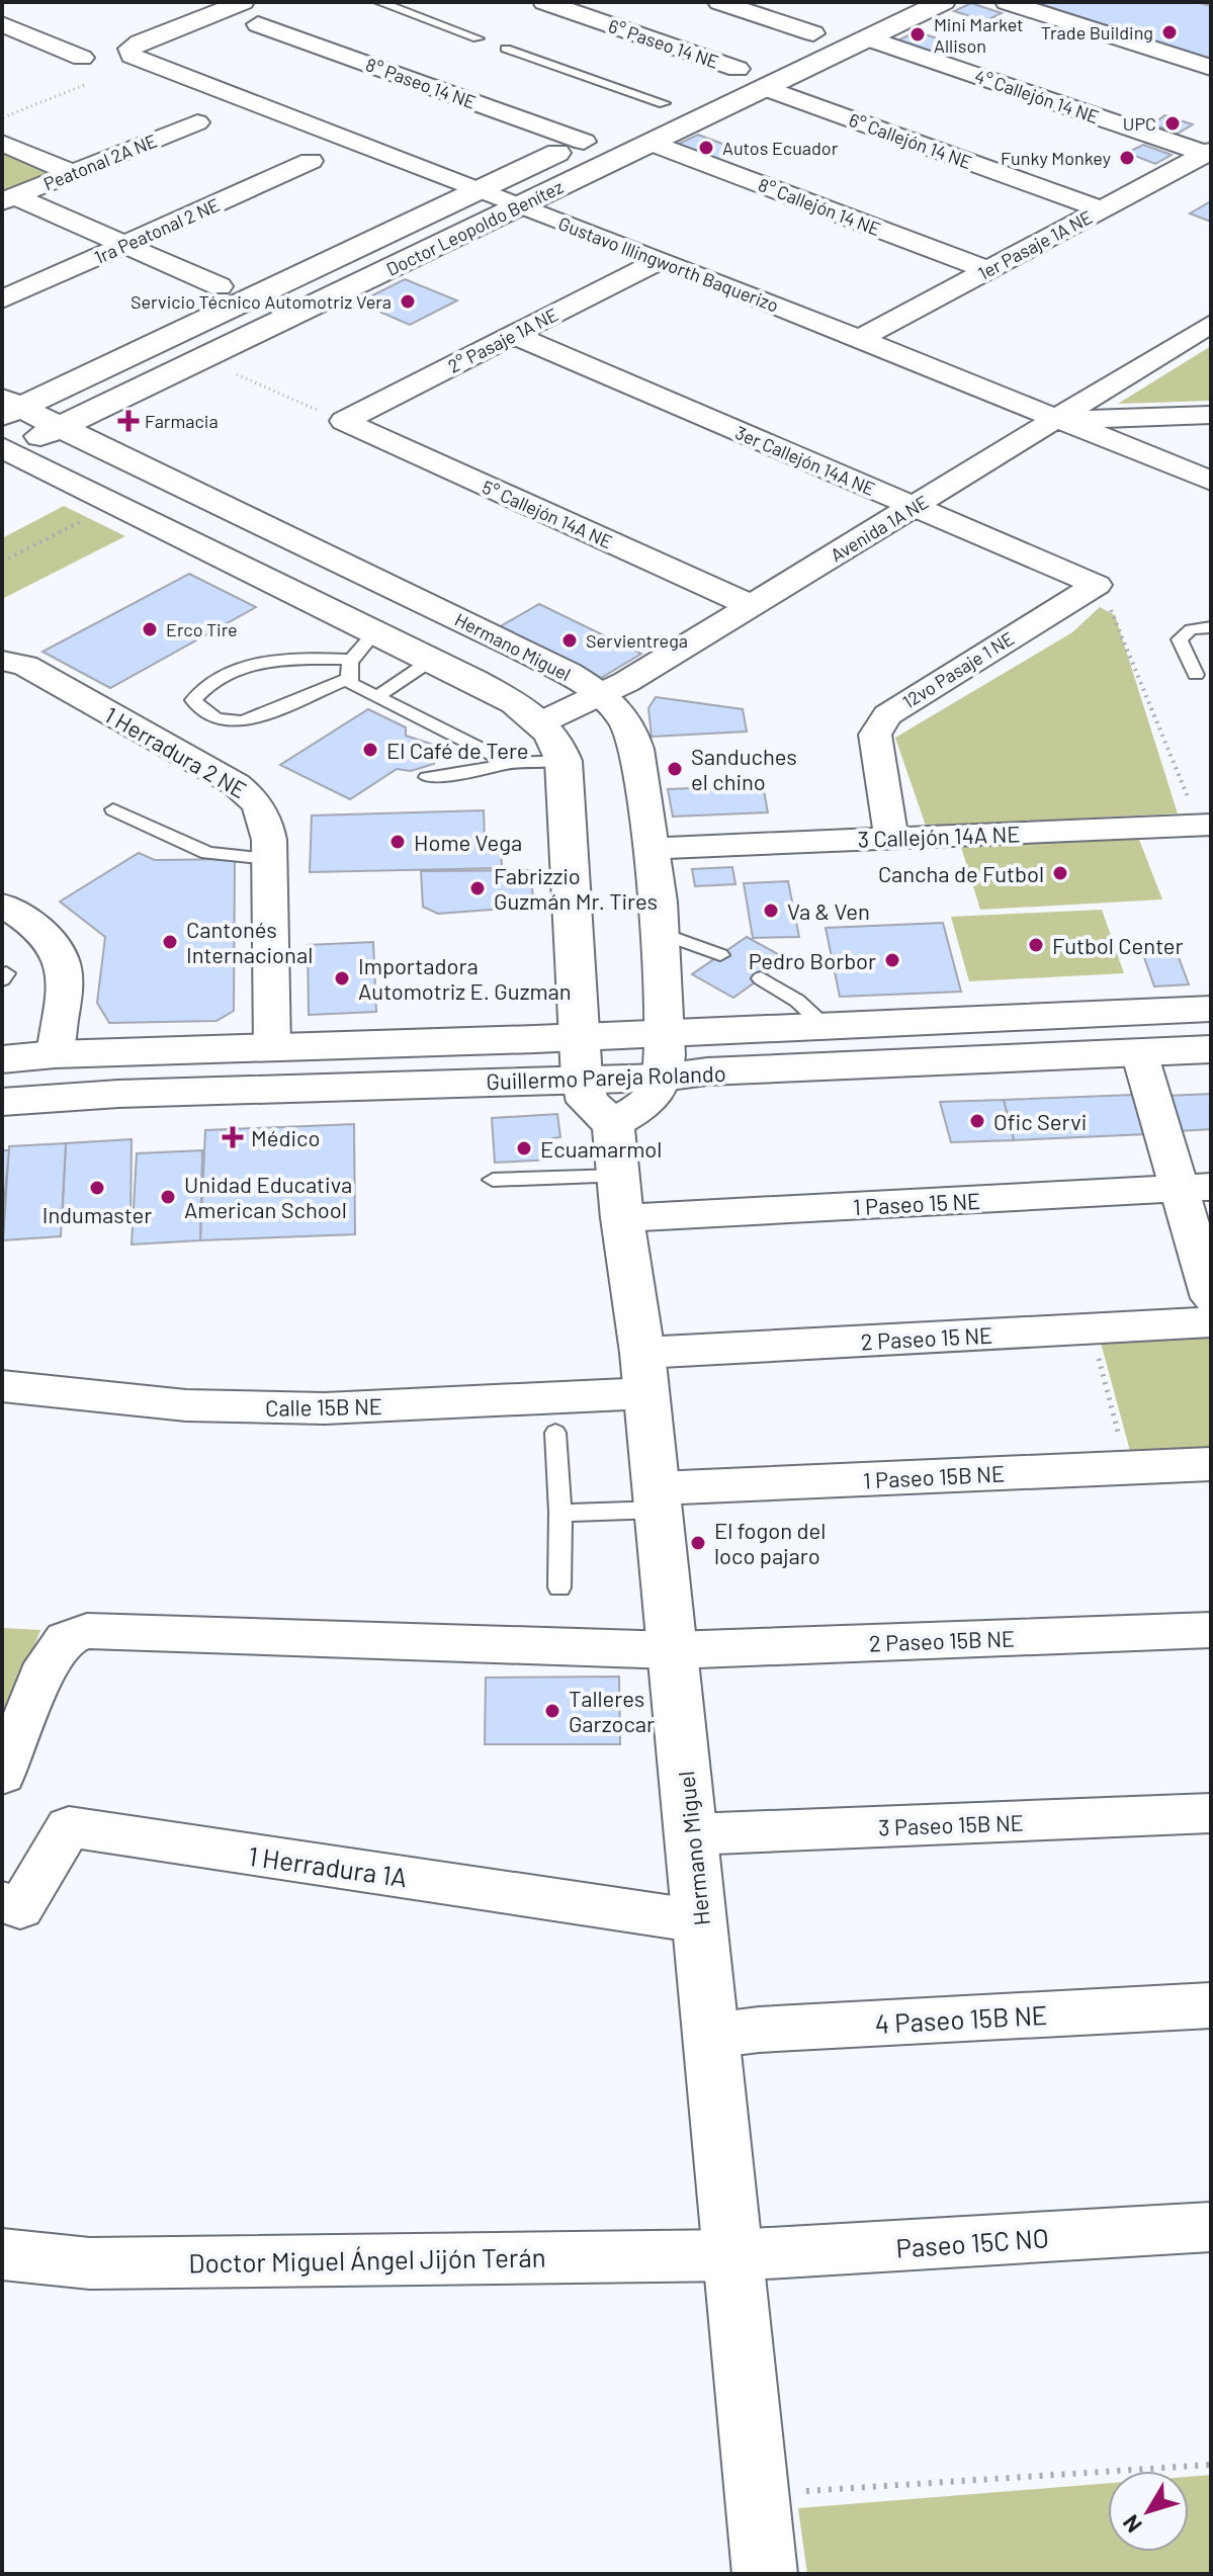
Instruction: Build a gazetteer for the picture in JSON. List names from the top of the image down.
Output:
{
  "streets": {
    "street": [
      "6° Paseo 14 NE",
      "8° Paseo 14 NE",
      "4° Callejón 14 NE",
      "6° Callejón 14 NE",
      "Peatonal 2A NE",
      "8° Callejón 14 NE",
      "Doctor Leopoldo Benítez",
      "1ra Peatonal 2 NE",
      "1er Pasaje 1A NE",
      "Gustavo Illingworth Baquerizo",
      "2° Pasaje 1A NE",
      "3er Callejón 14A NE",
      "5° Callejón 14A NE",
      "Avenida 1A NE",
      "Hermano Miguel",
      "12vo Pasaje 1 NE",
      "1 Herradura 2 NE",
      "3 Callejón 14A NE",
      "Guillermo Pareja Rolando",
      "1 Paseo 15 NE",
      "2 Paseo 15 NE",
      "Calle 15B NE",
      "1 Paseo 15B NE",
      "2 Paseo 15B NE",
      "3 Paseo 15B NE",
      "1 Herradura 1A",
      "4 Paseo 15B NE",
      "Paseo 15C NO",
      "Doctor Miguel Ángel Jijón Terán"
    ]
  },
  "crossings": [
    ["6° Paseo 14 NE", "Doctor Leopoldo Benítez"],
    ["8° Paseo 14 NE", "Doctor Leopoldo Benítez"],
    ["4° Callejón 14 NE", "Doctor Leopoldo Benítez"],
    ["4° Callejón 14 NE", "1er Pasaje 1A NE"],
    ["6° Callejón 14 NE", "Doctor Leopoldo Benítez"],
    ["6° Callejón 14 NE", "1er Pasaje 1A NE"],
    ["8° Callejón 14 NE", "Doctor Leopoldo Benítez"],
    ["8° Callejón 14 NE", "1er Pasaje 1A NE"],
    ["Doctor Leopoldo Benítez", "Gustavo Illingworth Baquerizo"],
    ["Doctor Leopoldo Benítez", "Hermano Miguel"],
    ["1er Pasaje 1A NE", "Gustavo Illingworth Baquerizo"],
    ["Gustavo Illingworth Baquerizo", "2° Pasaje 1A NE"],
    ["Gustavo Illingworth Baquerizo", "Avenida 1A NE"],
    ["2° Pasaje 1A NE", "3er Callejón 14A NE"],
    ["2° Pasaje 1A NE", "5° Callejón 14A NE"],
    ["3er Callejón 14A NE", "Avenida 1A NE"],
    ["3er Callejón 14A NE", "12vo Pasaje 1 NE"],
    ["5° Callejón 14A NE", "Avenida 1A NE"],
    ["Avenida 1A NE", "Hermano Miguel"],
    ["Hermano Miguel", "Guillermo Pareja Rolando"],
    ["Hermano Miguel", "1 Paseo 15 NE"],
    ["Hermano Miguel", "2 Paseo 15 NE"],
    ["Hermano Miguel", "Calle 15B NE"],
    ["Hermano Miguel", "1 Paseo 15B NE"],
    ["Hermano Miguel", "2 Paseo 15B NE"],
    ["Hermano Miguel", "3 Paseo 15B NE"],
    ["Hermano Miguel", "1 Herradura 1A"],
    ["Hermano Miguel", "4 Paseo 15B NE"],
    ["Hermano Miguel", "Paseo 15C NO"],
    ["Hermano Miguel", "Doctor Miguel Ángel Jijón Terán"],
    ["12vo Pasaje 1 NE", "3 Callejón 14A NE"],
    ["1 Herradura 2 NE", "Guillermo Pareja Rolando"],
    ["2 Paseo 15 NE", "Calle 15B NE"],
    ["Paseo 15C NO", "Doctor Miguel Ángel Jijón Terán"]
  ],
  "places": {
    "other": [
      "Trade Building",
      "Mini Market Allison",
      "UPC",
      "Autos Ecuador",
      "Funky Monkey",
      "Servicio Técnico Automotriz Vera",
      "Erco Tire",
      "Servientrega",
      "El Café de Tere",
      "Sanduches el chino",
      "Home Vega",
      "Cancha de Futbol",
      "Fabrizzio Guzmán Mr. Tires",
      "Va & Ven",
      "Cantonés Internacional",
      "Futbol Center",
      "Pedro Borbor",
      "Importadora Automotriz E. Guzman",
      "Ofic Servi",
      "Ecuamarmol",
      "Indumaster",
      "Unidad Educativa American School",
      "El fogon del loco pajaro",
      "Talleres Garzocar"
    ],
    "health": ["Farmacia", "Médico"]
  },
  "north": "bottom left"
}
